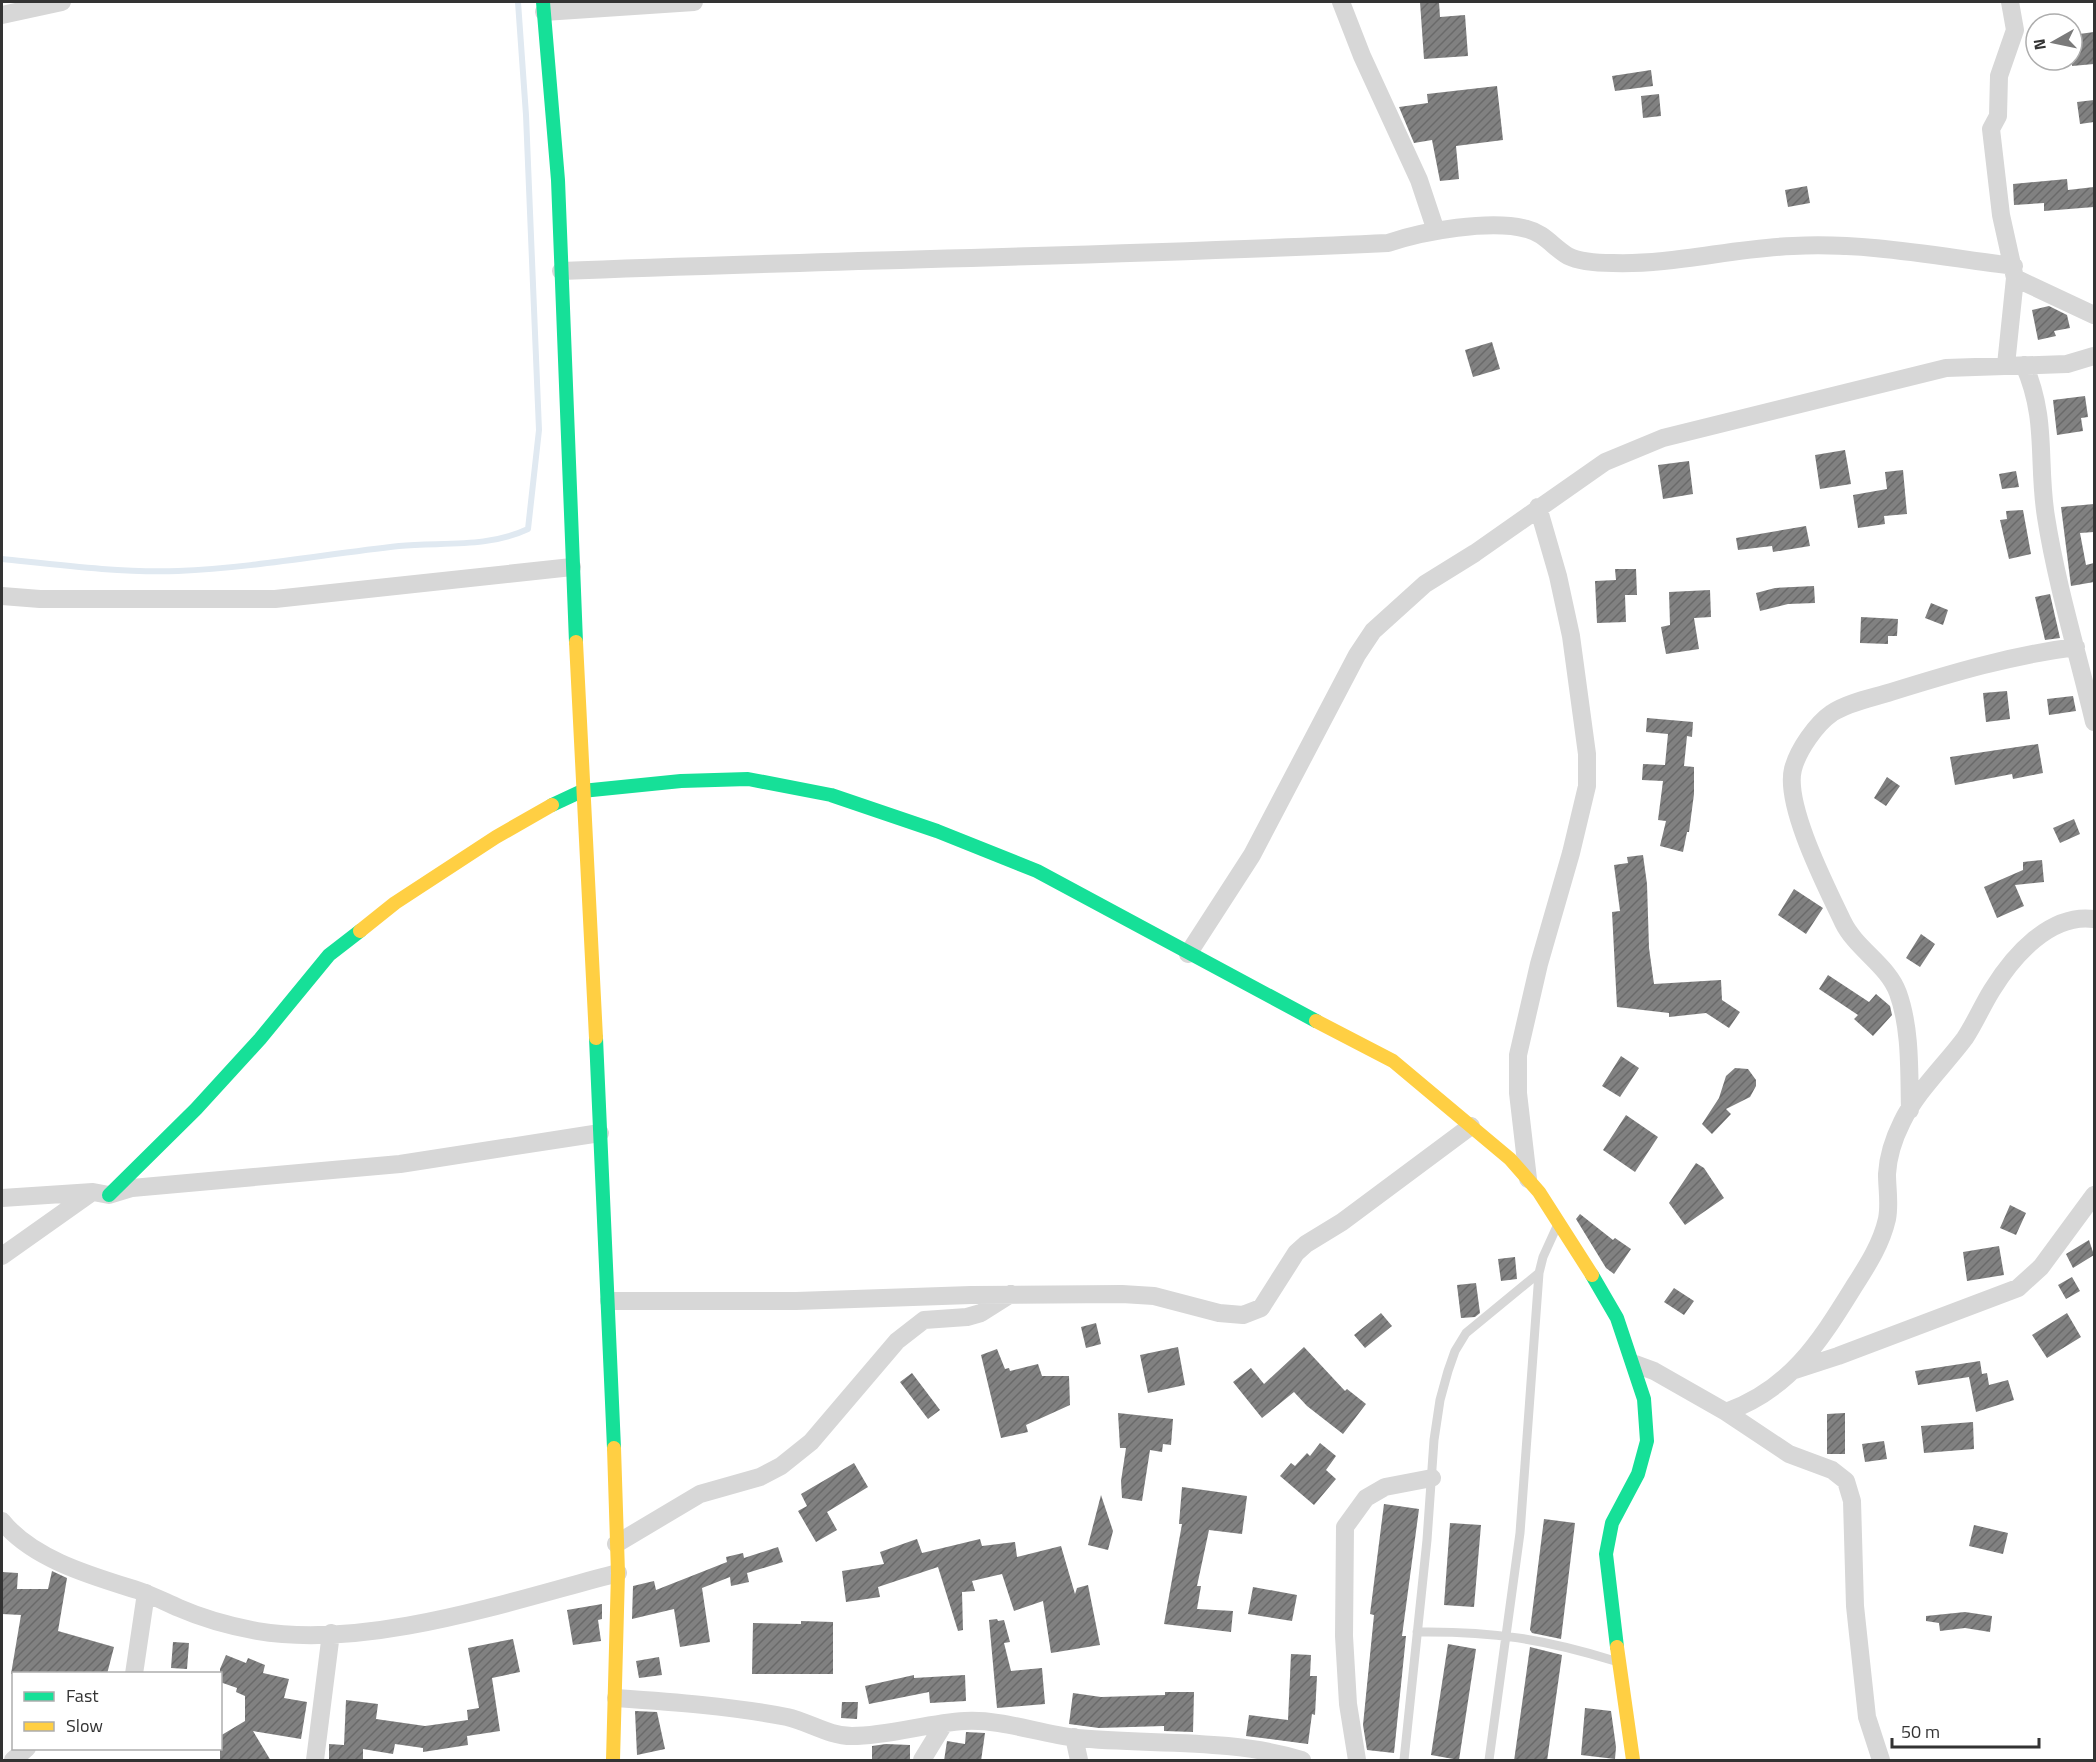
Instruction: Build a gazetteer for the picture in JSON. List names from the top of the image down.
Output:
{
  "legend": ["Fast", "Slow"],
  "scale_bar": "50 m",
  "north": "left"
}
